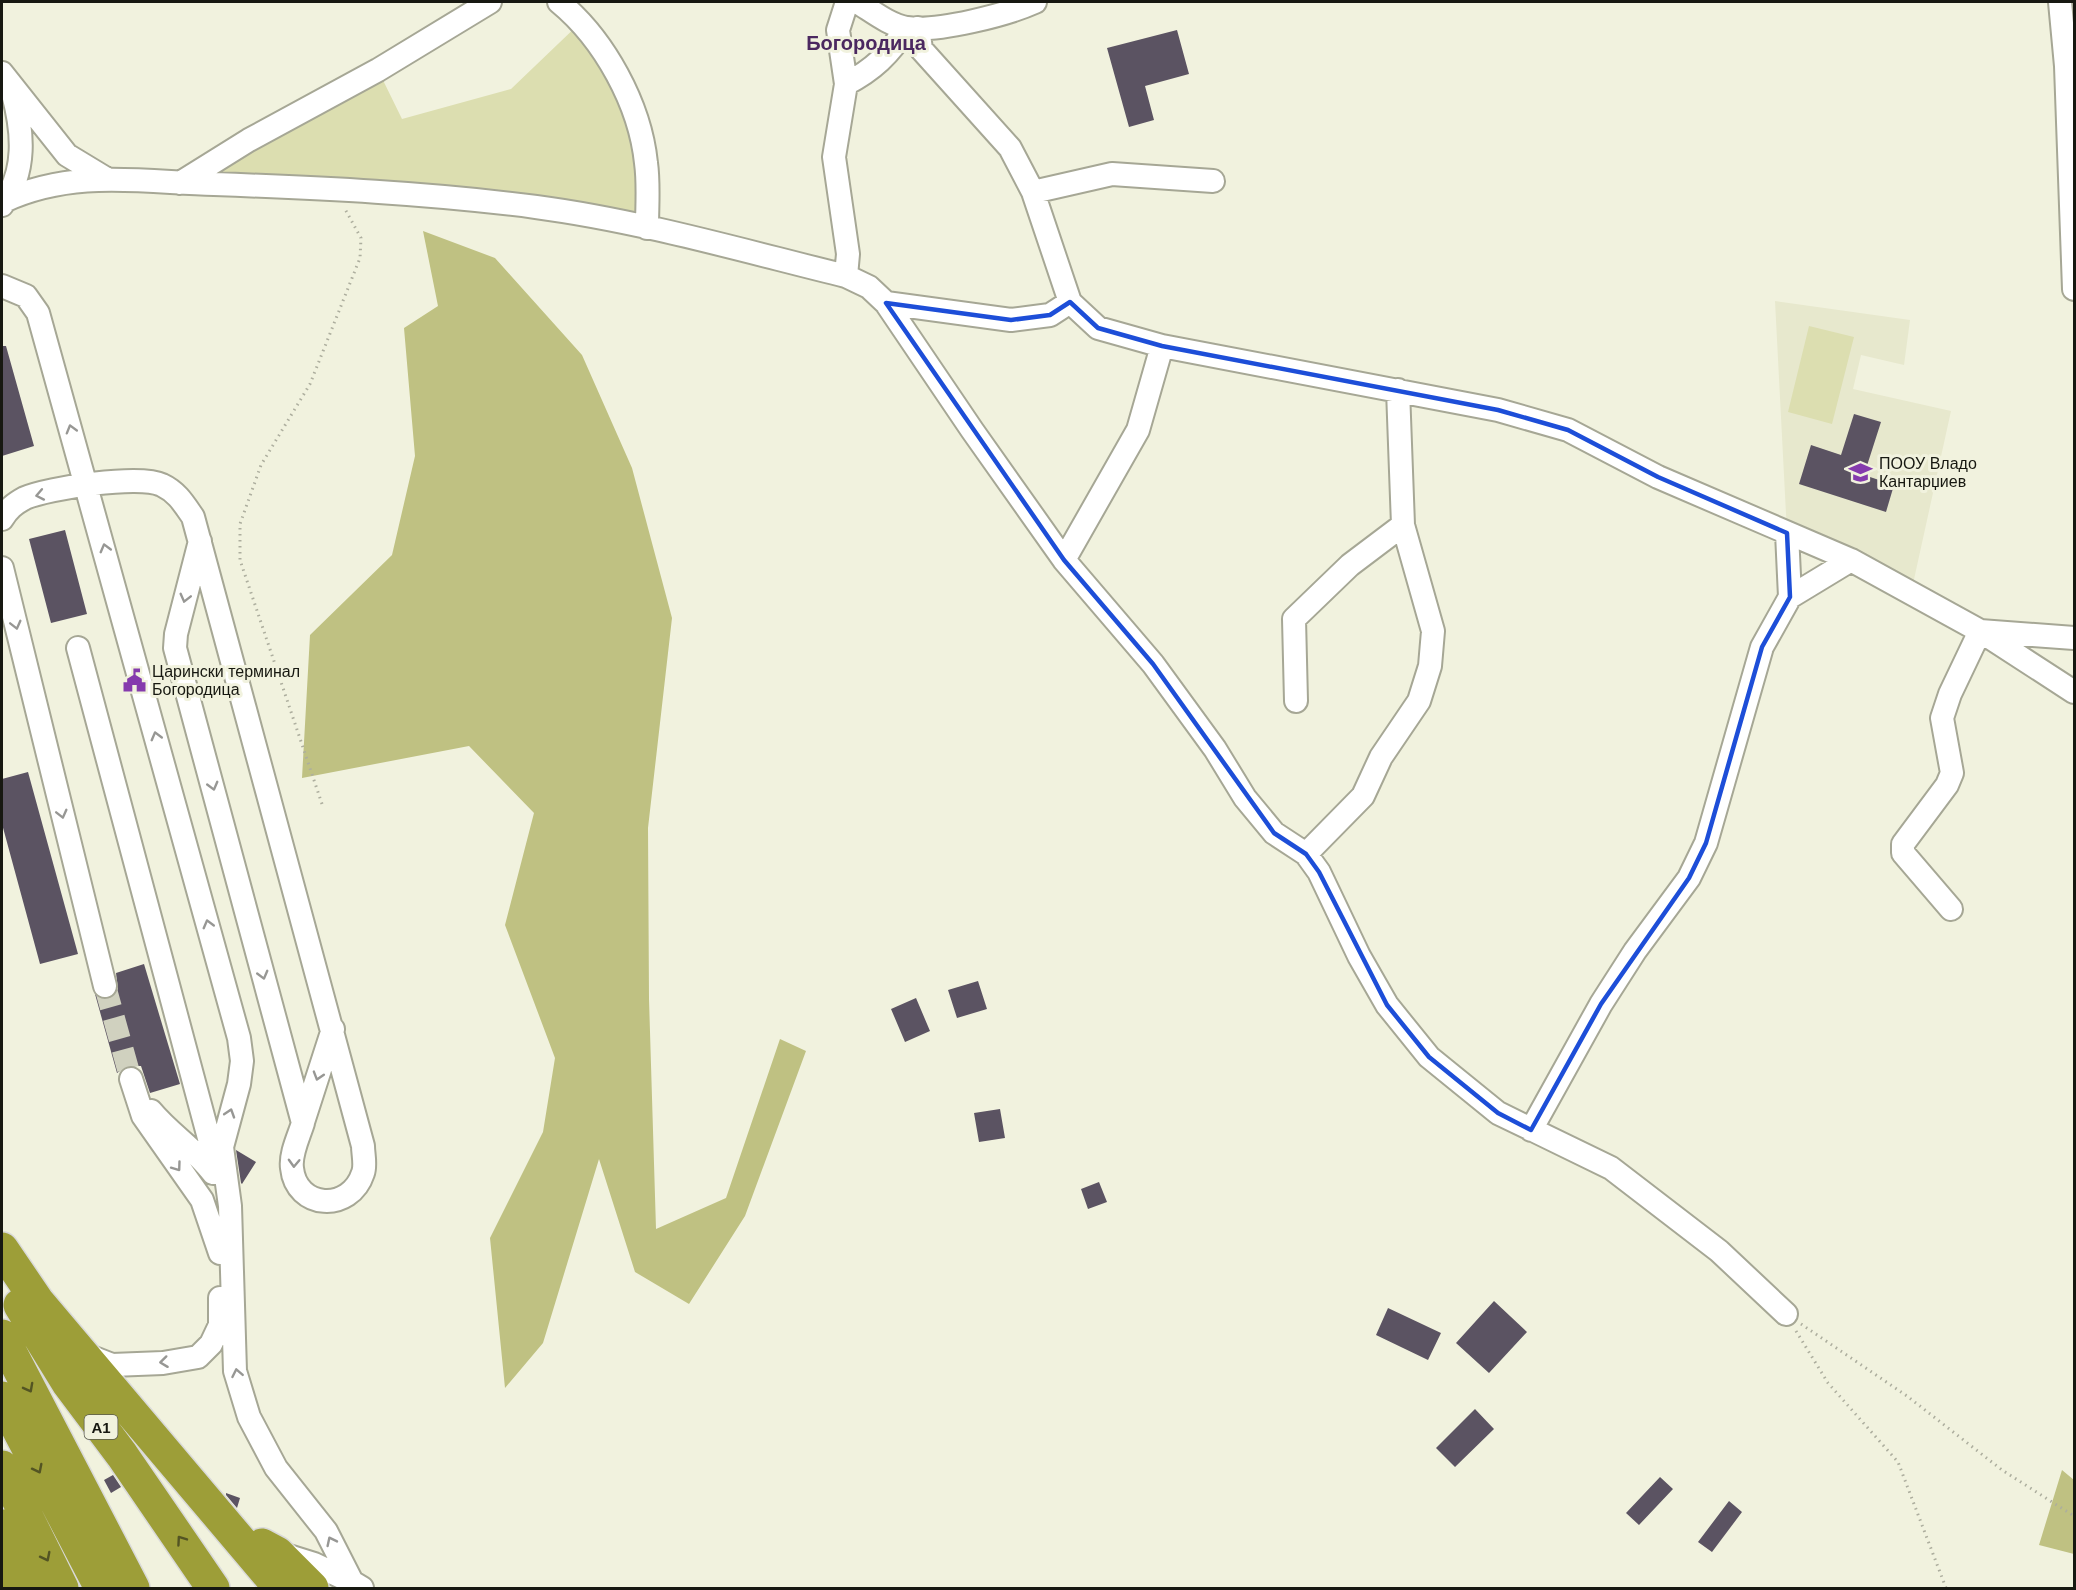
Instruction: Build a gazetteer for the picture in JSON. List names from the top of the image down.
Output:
{
  "streets": {
    "highway": ["A1"]
  },
  "districts": ["Богородица"],
  "places": {
    "school or university": ["ПООУ Владо Кантарџиев"],
    "public building": ["Царински терминал Богородица"]
  }
}
